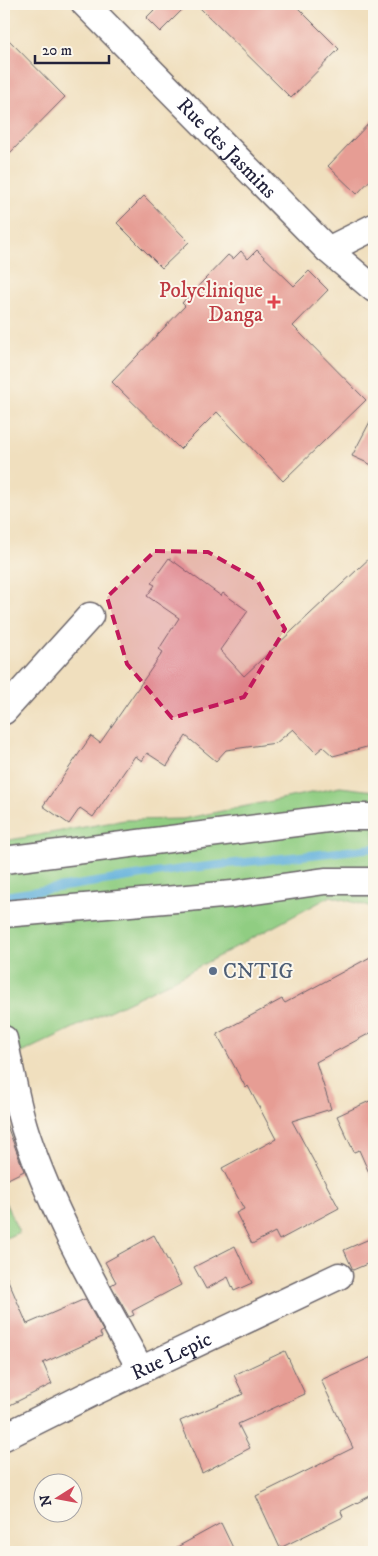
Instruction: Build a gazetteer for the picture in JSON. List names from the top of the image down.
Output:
{
  "streets": {
    "street": ["Rue des Jasmins", "Rue Lepic"]
  },
  "places": {
    "health": ["Polyclinique Danga"],
    "other": ["CNTIG"]
  },
  "scale_bar": "20 m",
  "north": "left"
}
